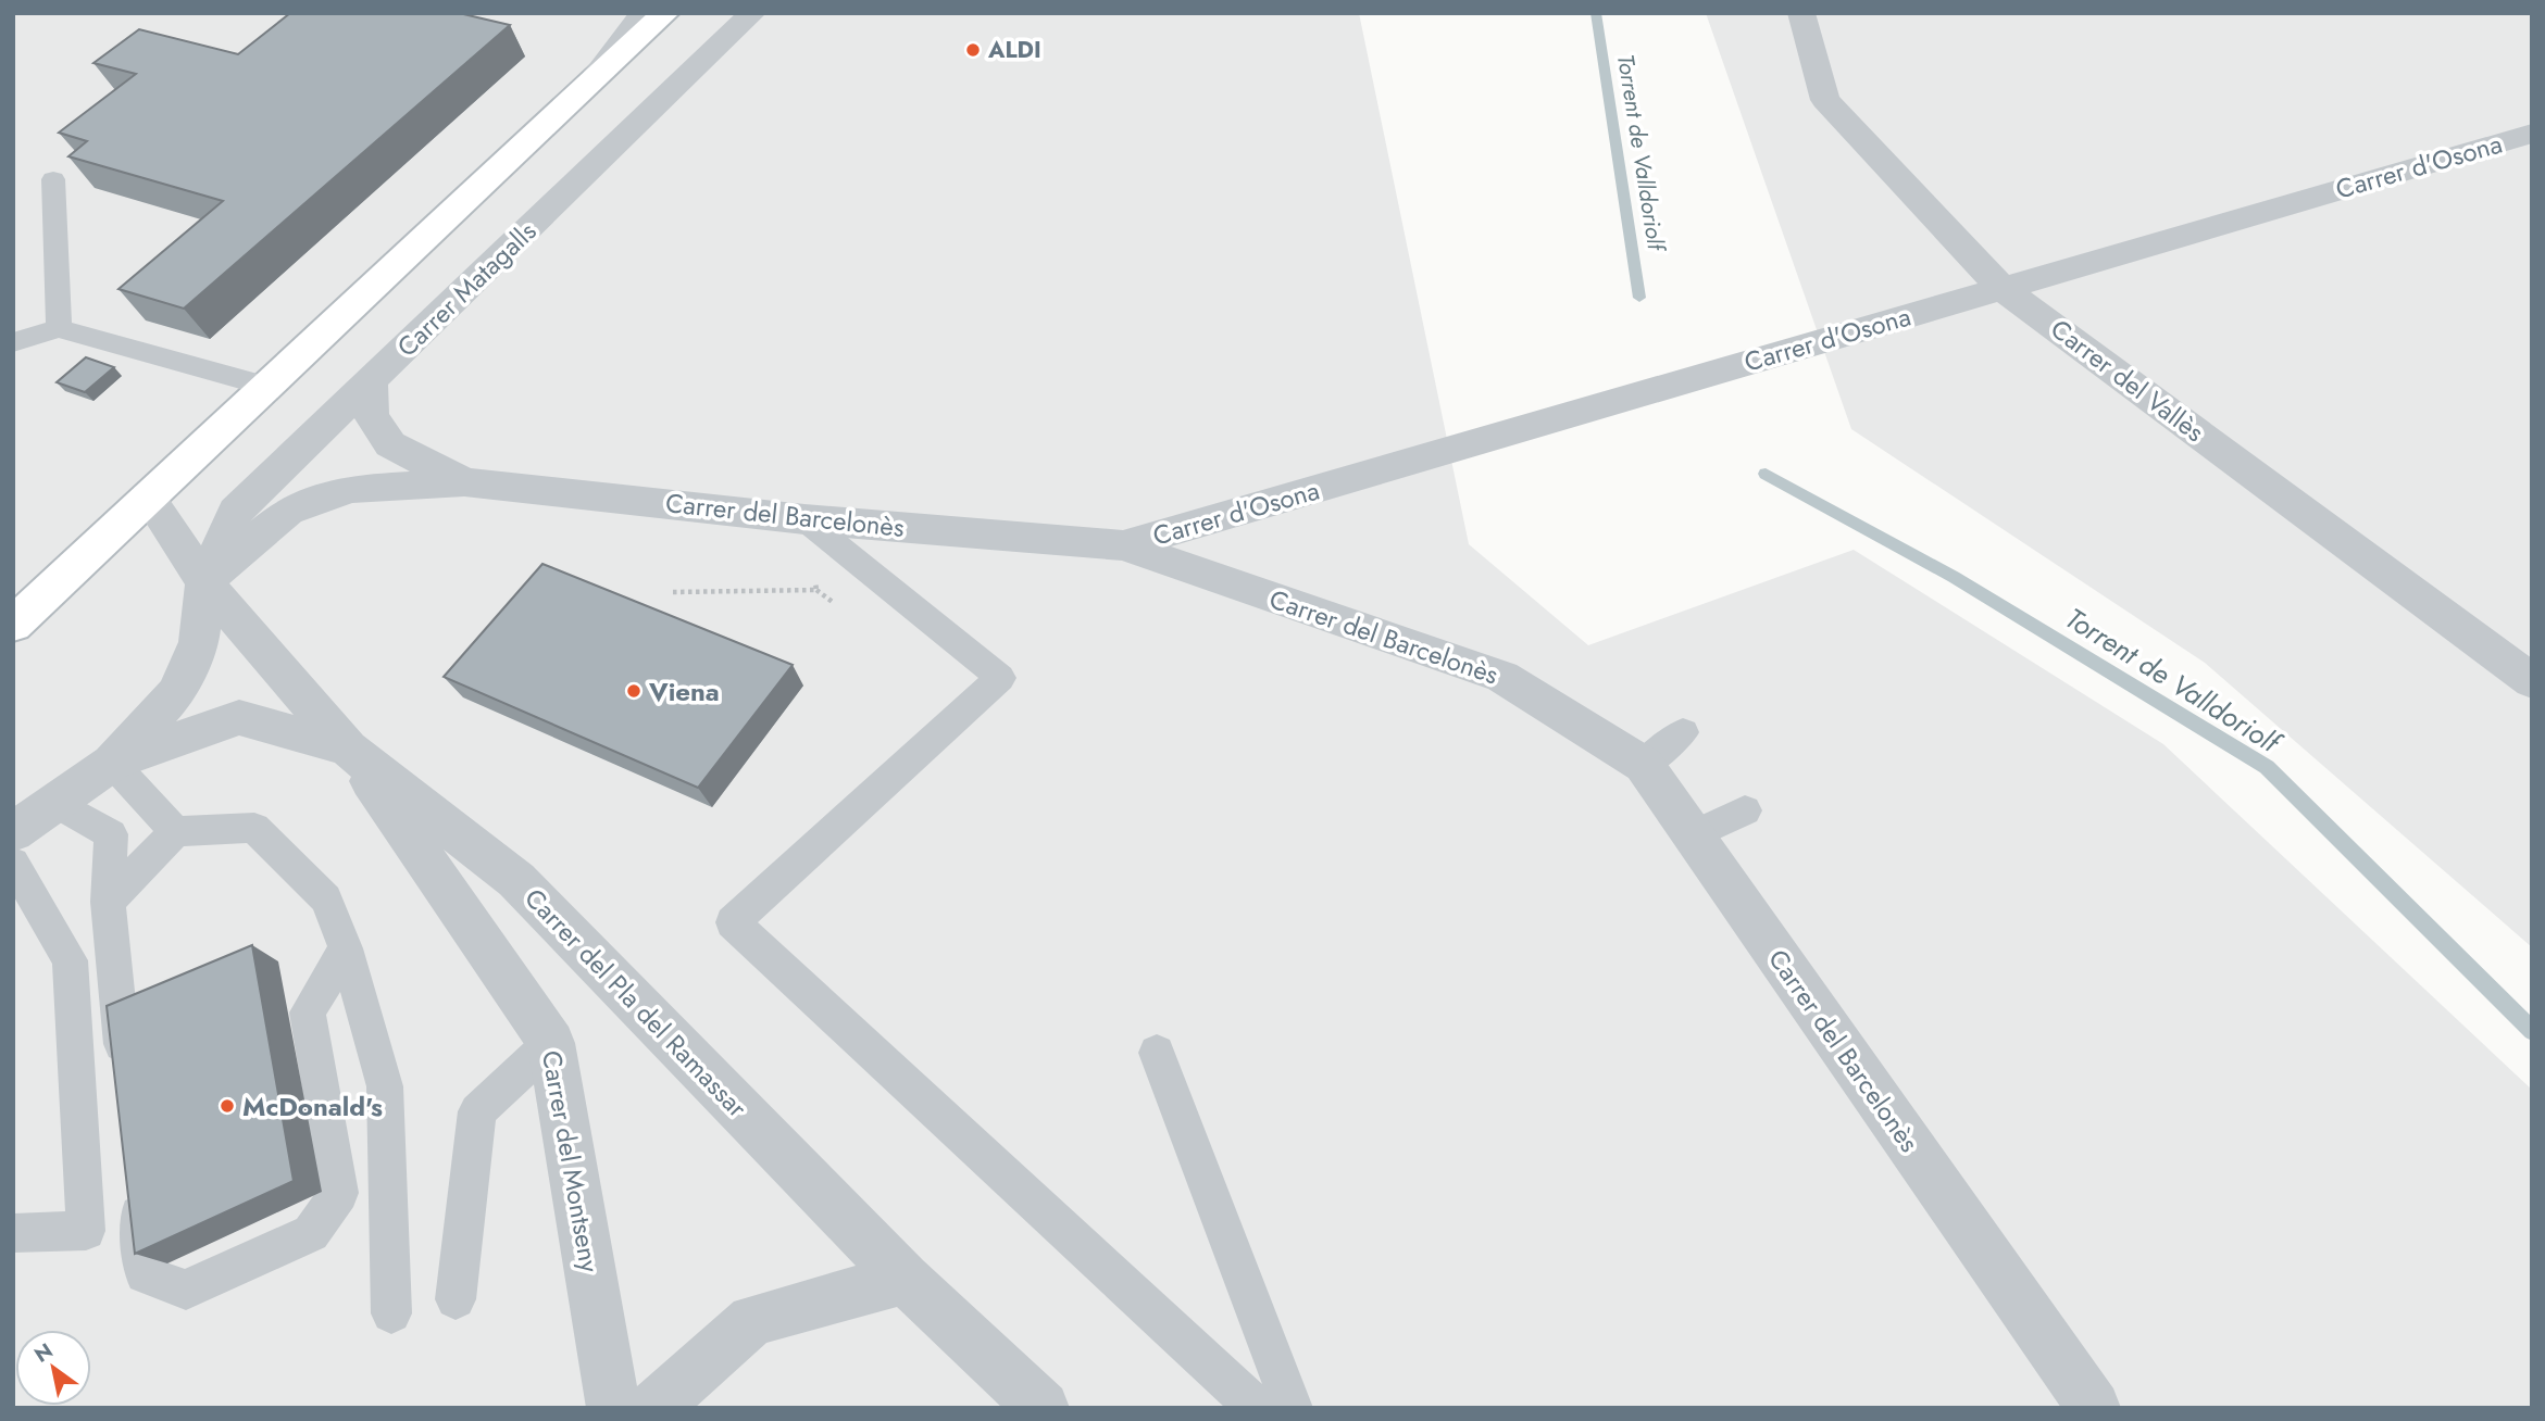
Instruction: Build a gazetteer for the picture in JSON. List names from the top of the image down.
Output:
{
  "streets": {
    "street": [
      "Carrer d'Osona",
      "Carrer Matagalls",
      "Carrer del Vallès",
      "Carrer del Barcelonès",
      "Carrer del Pla del Ramassar",
      "Carrer del Montseny"
    ]
  },
  "crossings": [
    ["Carrer d'Osona", "Carrer del Vallès"],
    ["Carrer d'Osona", "Carrer del Barcelonès"],
    ["Carrer Matagalls", "Carrer del Barcelonès"],
    ["Carrer Matagalls", "Carrer del Pla del Ramassar"],
    ["Carrer del Barcelonès", "Carrer del Pla del Ramassar"],
    ["Carrer del Pla del Ramassar", "Carrer del Montseny"]
  ],
  "water": ["Torrent de Valldoriolf"],
  "places": ["ALDI", "Viena", "McDonald's"],
  "north": "top left"
}
